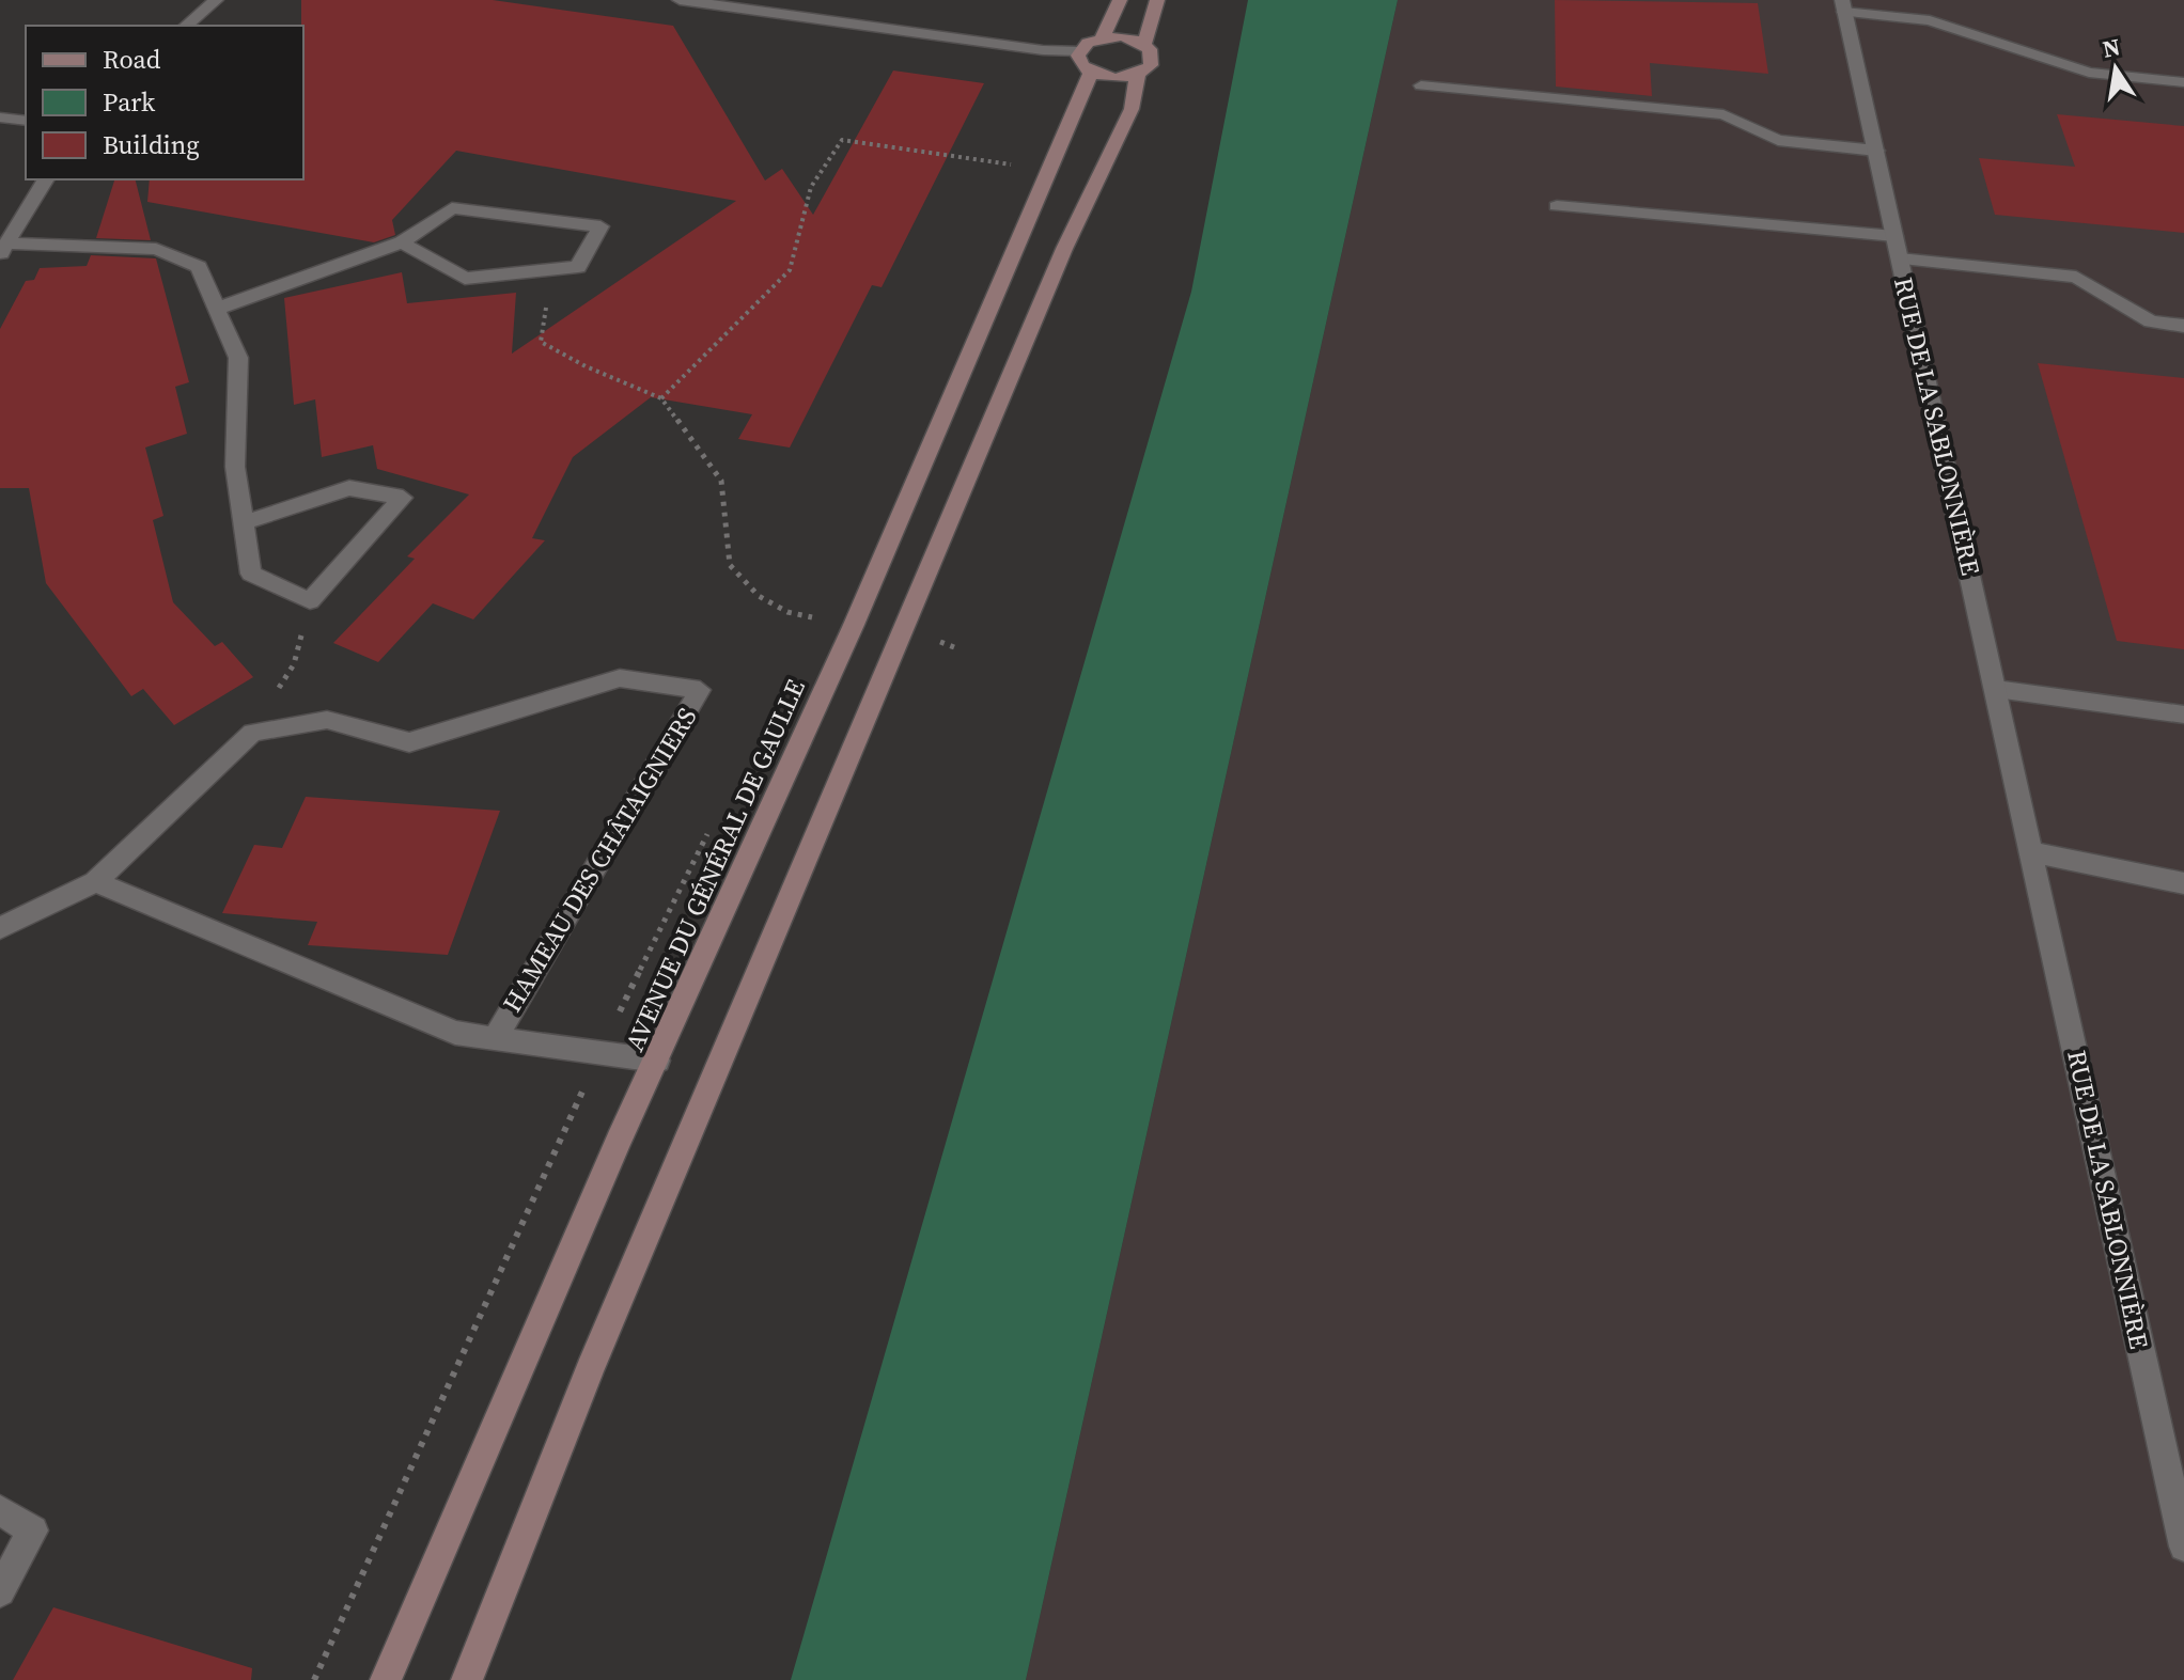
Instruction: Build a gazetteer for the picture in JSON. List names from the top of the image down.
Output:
{
  "streets": {
    "main road": ["AVENUE DU GÉNÉRAL DE GAULLE"],
    "street": ["RUE DE LA SABLONNIÈRE", "HAMEAU DES CHÂTAIGNIERS"]
  },
  "crossings": [
    ["HAMEAU DES CHÂTAIGNIERS", "AVENUE DU GÉNÉRAL DE GAULLE"]
  ],
  "legend": ["Road", "Park", "Building"],
  "north": "top"
}
